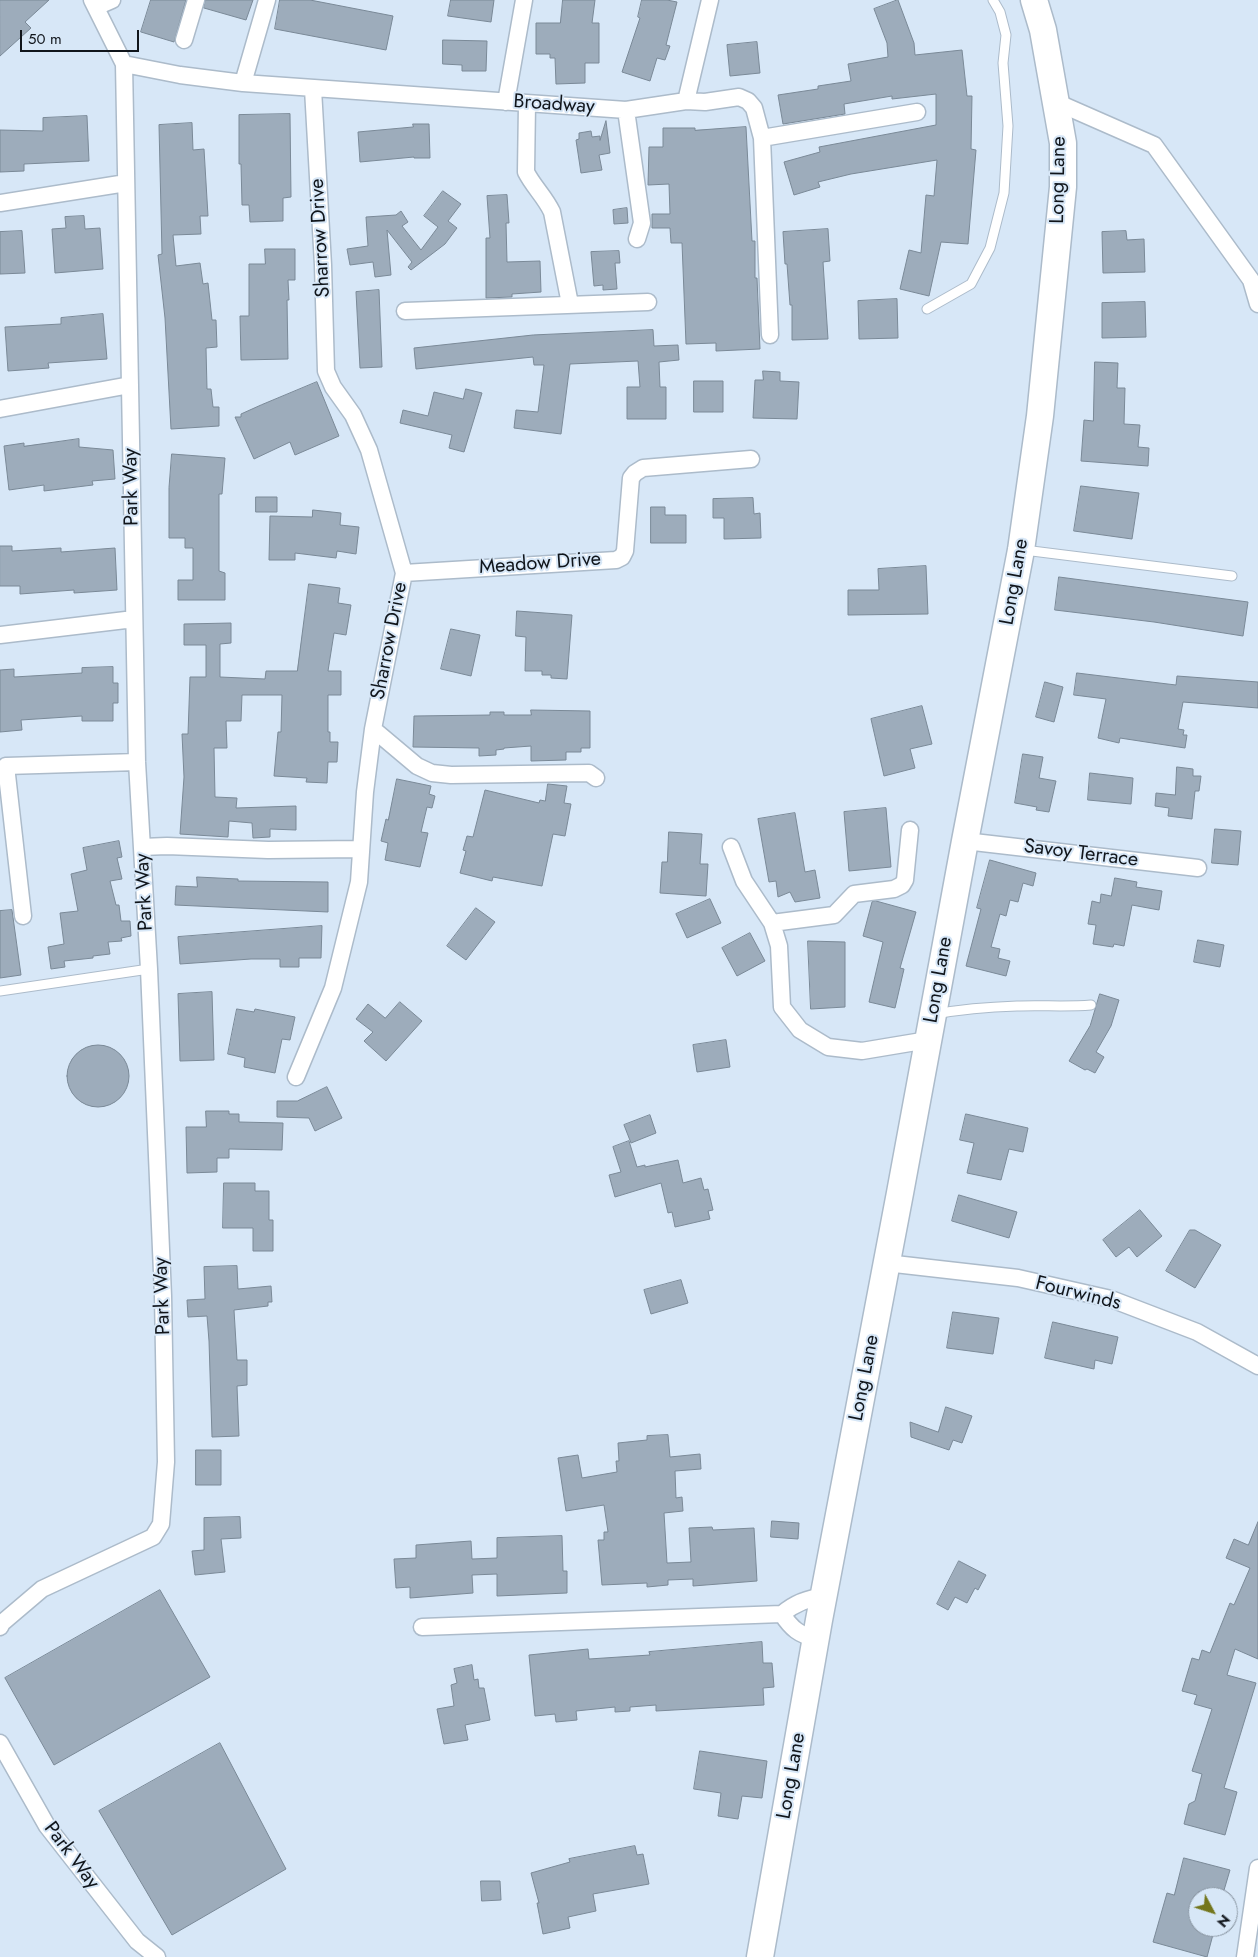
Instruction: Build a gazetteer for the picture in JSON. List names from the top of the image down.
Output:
{
  "streets": {
    "main road": ["Long Lane"],
    "street": [
      "Broadway",
      "Sharrow Drive",
      "Park Way",
      "Meadow Drive",
      "Savoy Terrace",
      "Fourwinds"
    ]
  },
  "crossings": [
    ["Broadway", "Sharrow Drive"],
    ["Broadway", "Park Way"],
    ["Long Lane", "Savoy Terrace"],
    ["Long Lane", "Fourwinds"],
    ["Sharrow Drive", "Meadow Drive"]
  ],
  "scale_bar": "50 m",
  "north": "bottom right"
}
